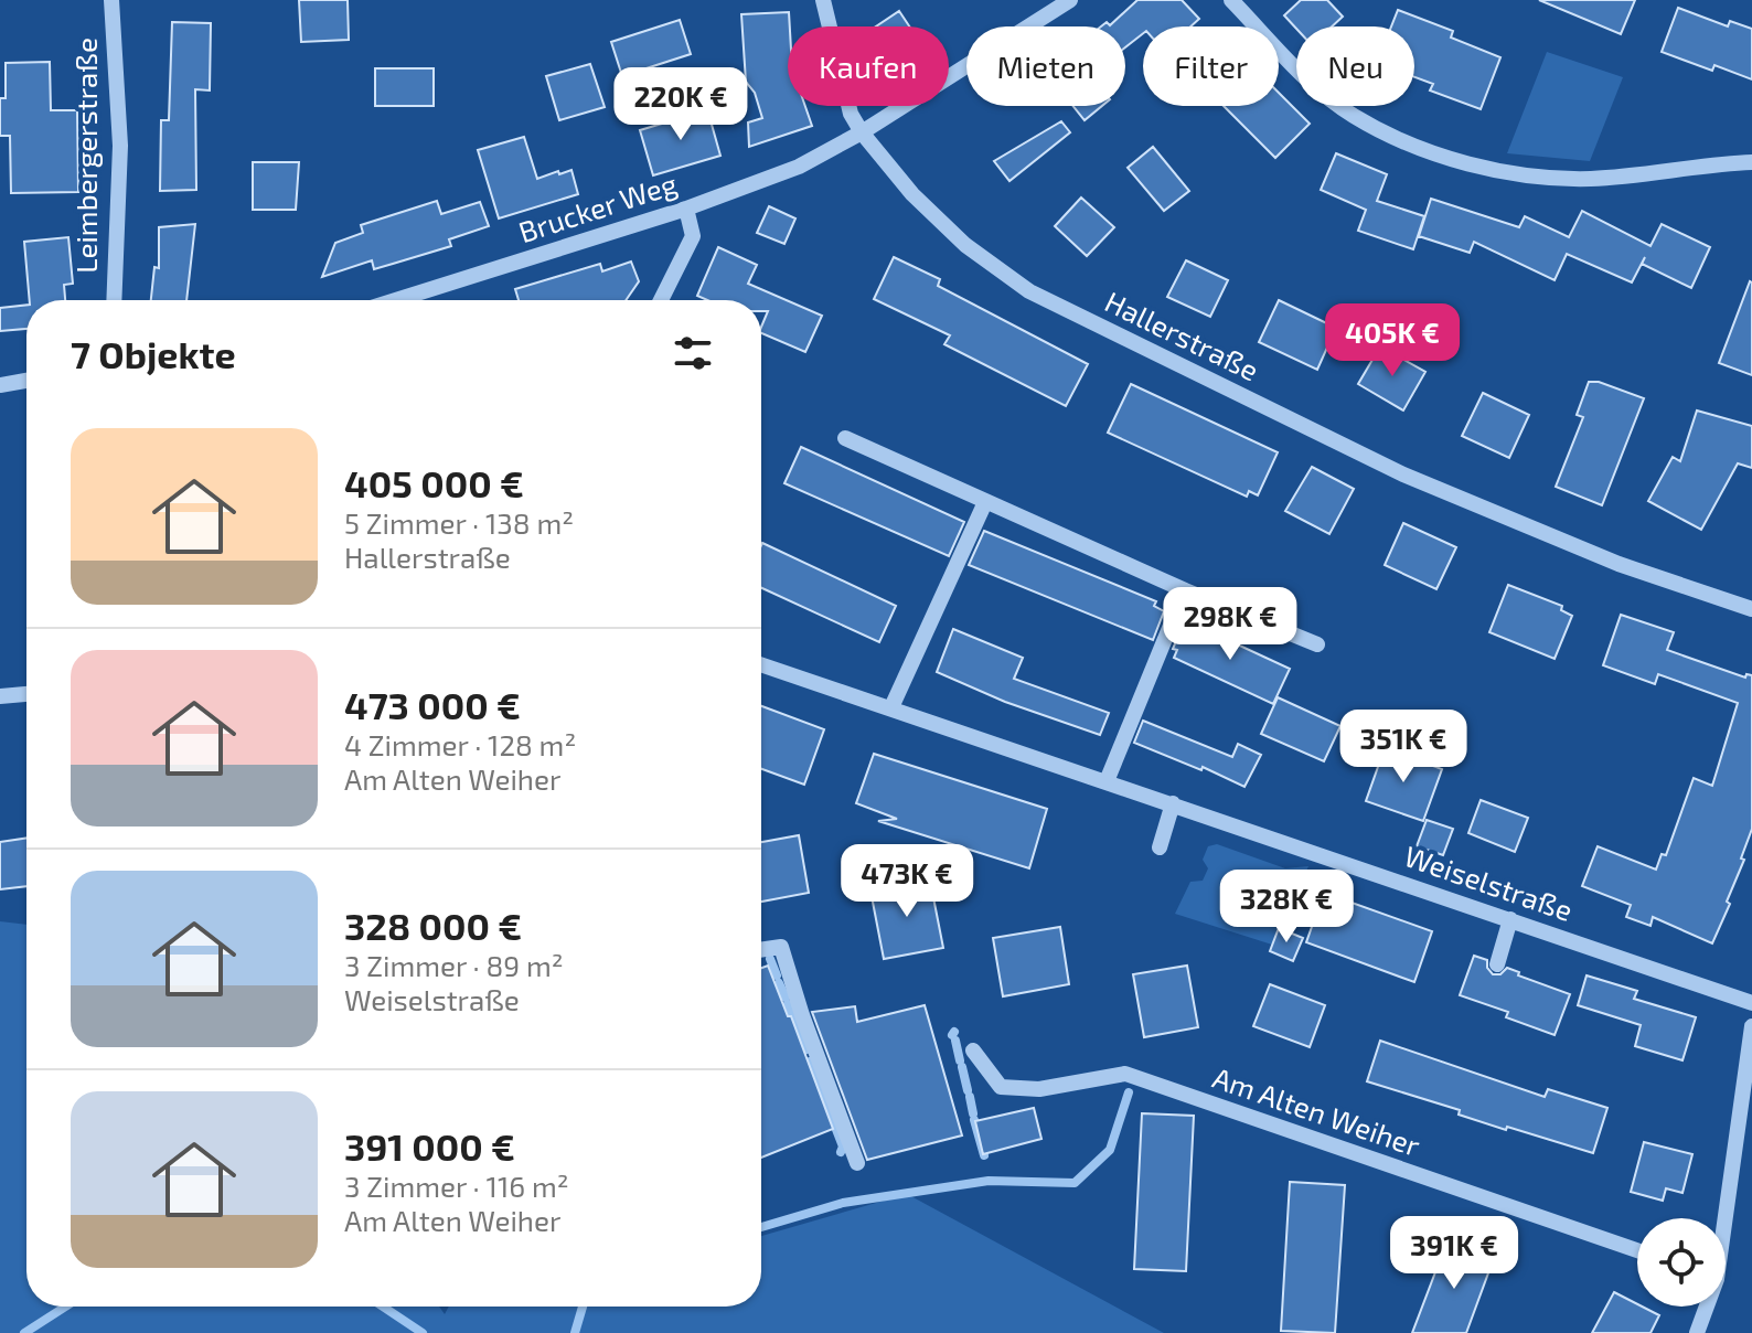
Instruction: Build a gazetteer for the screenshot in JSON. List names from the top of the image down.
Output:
{
  "streets": {
    "street": [
      "Leimbergerstraße",
      "Brucker Weg",
      "Hallerstraße",
      "Weiselstraße",
      "Am Alten Weiher"
    ]
  },
  "crossings": [
    ["Brucker Weg", "Hallerstraße"]
  ],
  "page": {
    "chip": [
      "Kaufen",
      "Mieten",
      "Filter",
      "Neu"
    ],
    "price": [
      "220K €",
      "405K €",
      "298K €",
      "351K €",
      "473K €",
      "328K €",
      "391K €"
    ],
    "heading": "7 Objekte",
    "list": [
      {
        "name": "405 000 €",
        "note": "5 Zimmer · 138 m² · Hallerstraße"
      },
      {
        "name": "473 000 €",
        "note": "4 Zimmer · 128 m² · Am Alten Weiher"
      },
      {
        "name": "328 000 €",
        "note": "3 Zimmer · 89 m² · Weiselstraße"
      },
      {
        "name": "391 000 €",
        "note": "3 Zimmer · 116 m² · Am Alten Weiher"
      }
    ]
  }
}
